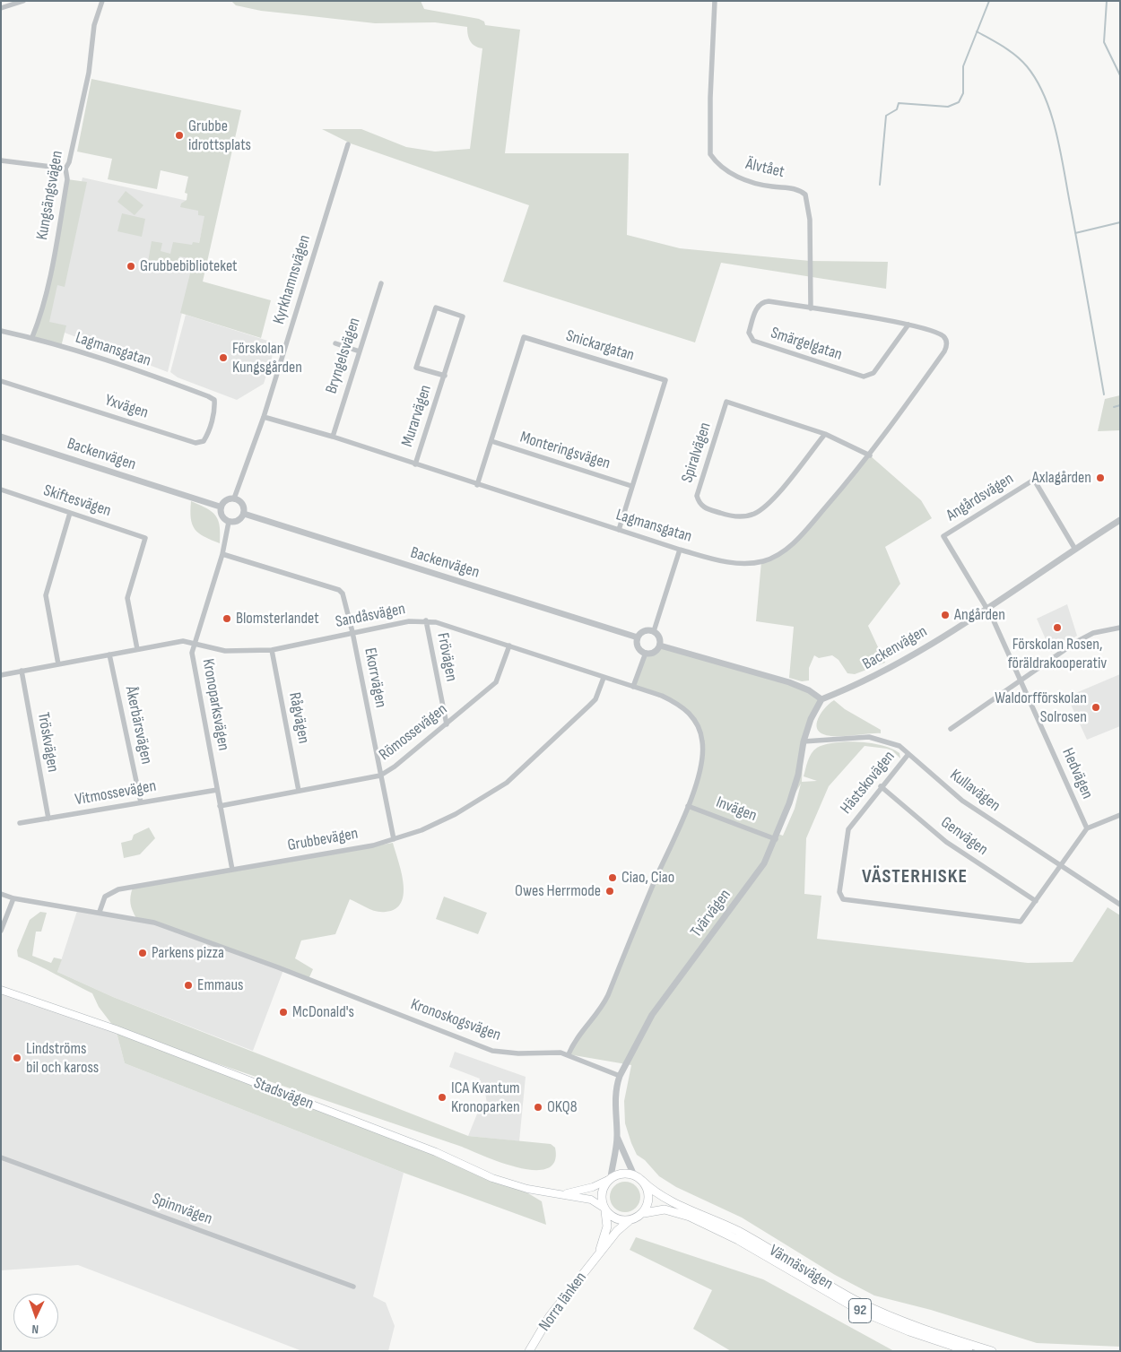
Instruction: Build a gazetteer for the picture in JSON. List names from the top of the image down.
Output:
{
  "streets": {
    "highway": ["Vännäsvägen", "Norra länken", "92"],
    "main road": ["Stadsvägen"],
    "street": [
      "Älvtået",
      "Kungsängsvägen",
      "Kyrkhamnsvägen",
      "Smärgelgatan",
      "Snickargatan",
      "Lagmansgatan",
      "Bryngelsvägen",
      "Yxvägen",
      "Murarvägen",
      "Monteringsvägen",
      "Spiralvägen",
      "Backenvägen",
      "Angårdsvägen",
      "Skiftesvägen",
      "Sandåsvägen",
      "Frövägen",
      "Ekorrvägen",
      "Kronoparksvägen",
      "Rågvägen",
      "Åkerbärsvägen",
      "Römossevägen",
      "Tröskvägen",
      "Hedvägen",
      "Hästskovägen",
      "Kullavägen",
      "Vitmossevägen",
      "Invägen",
      "Genvägen",
      "Grubbevägen",
      "Tvärvägen",
      "Kronoskogsvägen",
      "Spinnvägen"
    ]
  },
  "crossings": [
    ["Älvtået", "Smärgelgatan"],
    ["Kungsängsvägen", "Lagmansgatan"],
    ["Kyrkhamnsvägen", "Lagmansgatan"],
    ["Kyrkhamnsvägen", "Backenvägen"],
    ["Kyrkhamnsvägen", "Kronoparksvägen"],
    ["Smärgelgatan", "Lagmansgatan"],
    ["Snickargatan", "Lagmansgatan"],
    ["Snickargatan", "Monteringsvägen"],
    ["Lagmansgatan", "Bryngelsvägen"],
    ["Lagmansgatan", "Yxvägen"],
    ["Lagmansgatan", "Murarvägen"],
    ["Lagmansgatan", "Spiralvägen"],
    ["Backenvägen", "Angårdsvägen"],
    ["Backenvägen", "Kronoparksvägen"],
    ["Backenvägen", "Hedvägen"],
    ["Backenvägen", "Tvärvägen"],
    ["Angårdsvägen", "Hedvägen"],
    ["Skiftesvägen", "Sandåsvägen"],
    ["Sandåsvägen", "Frövägen"],
    ["Sandåsvägen", "Ekorrvägen"],
    ["Sandåsvägen", "Kronoparksvägen"],
    ["Sandåsvägen", "Rågvägen"],
    ["Sandåsvägen", "Åkerbärsvägen"],
    ["Sandåsvägen", "Römossevägen"],
    ["Sandåsvägen", "Tröskvägen"],
    ["Sandåsvägen", "Grubbevägen"],
    ["Frövägen", "Römossevägen"],
    ["Ekorrvägen", "Kronoparksvägen"],
    ["Ekorrvägen", "Römossevägen"],
    ["Ekorrvägen", "Grubbevägen"],
    ["Kronoparksvägen", "Römossevägen"],
    ["Kronoparksvägen", "Vitmossevägen"],
    ["Kronoparksvägen", "Grubbevägen"],
    ["Rågvägen", "Römossevägen"],
    ["Åkerbärsvägen", "Vitmossevägen"],
    ["Tröskvägen", "Vitmossevägen"],
    ["Hedvägen", "Hästskovägen"],
    ["Hästskovägen", "Kullavägen"],
    ["Hästskovägen", "Genvägen"],
    ["Kullavägen", "Tvärvägen"],
    ["Invägen", "Tvärvägen"],
    ["Grubbevägen", "Kronoskogsvägen"],
    ["Tvärvägen", "Kronoskogsvägen"],
    ["Tvärvägen", "Stadsvägen"],
    ["Tvärvägen", "Vännäsvägen"],
    ["Tvärvägen", "Norra länken"],
    ["Tvärvägen", "92"],
    ["Stadsvägen", "Vännäsvägen"],
    ["Stadsvägen", "Norra länken"],
    ["Stadsvägen", "92"],
    ["Vännäsvägen", "Norra länken"],
    ["Vännäsvägen", "92"],
    ["Norra länken", "92"]
  ],
  "districts": ["VÄSTERHISKE"],
  "places": [
    "Grubbe idrottsplats",
    "Grubbebiblioteket",
    "Förskolan Kungsgården",
    "Axlagården",
    "Angården",
    "Blomsterlandet",
    "Förskolan Rosen, föräldrakooperativ",
    "Waldorfförskolan Solrosen",
    "Ciao, Ciao",
    "Owes Herrmode",
    "Parkens pizza",
    "Emmaus",
    "McDonald's",
    "Lindströms bil och kaross",
    "ICA Kvantum Kronoparken",
    "OKQ8"
  ],
  "north": "bottom"
}
